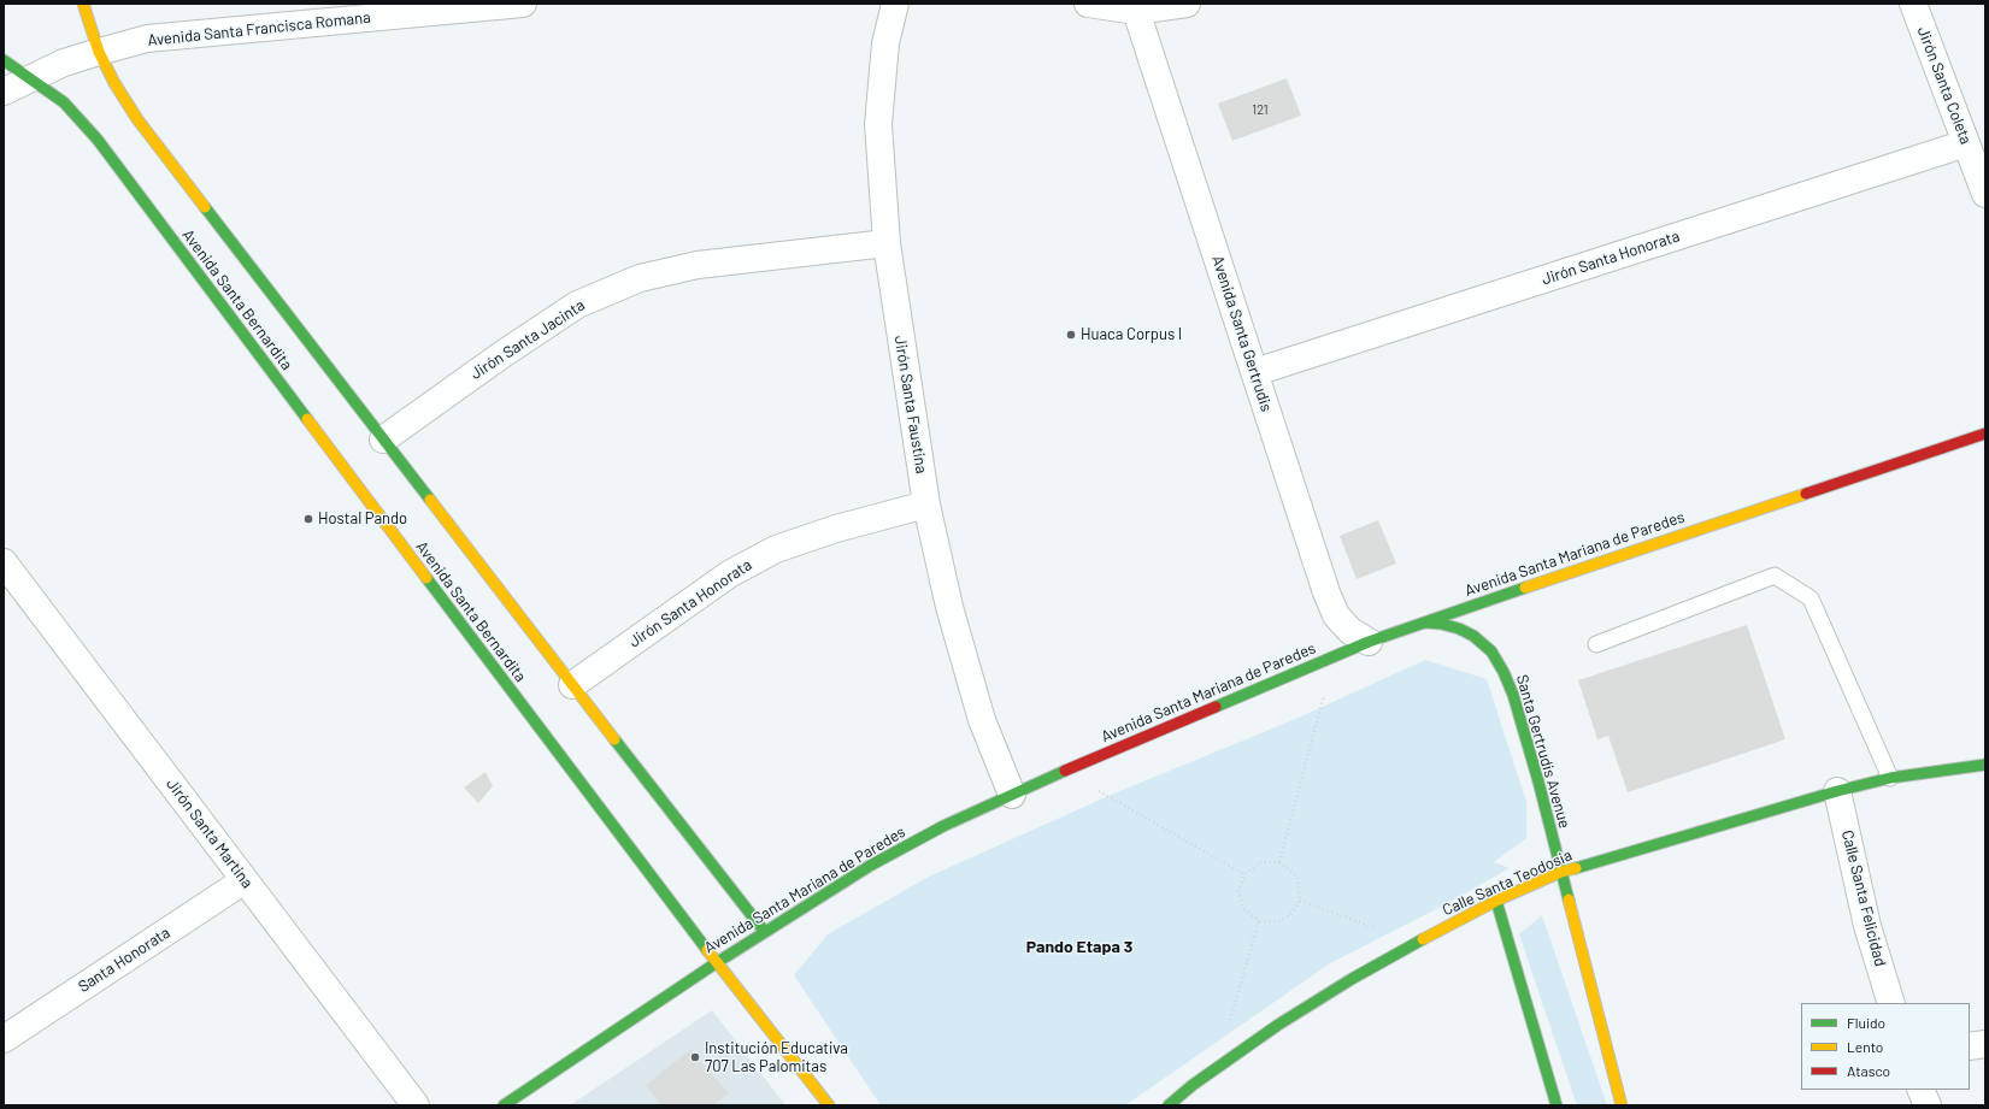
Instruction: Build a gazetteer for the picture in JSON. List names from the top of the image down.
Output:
{
  "streets": {
    "main road": [
      "Avenida Santa Bernardita",
      "Avenida Santa Mariana de Paredes",
      "Santa Gertrudis Avenue",
      "Calle Santa Teodosia"
    ],
    "street": [
      "Avenida Santa Francisca Romana",
      "Jirón Santa Coleta",
      "Jirón Santa Honorata",
      "Avenida Santa Gertrudis",
      "Jirón Santa Jacinta",
      "Jirón Santa Faustina",
      "Jirón Santa Martina",
      "Calle Santa Felicidad",
      "Santa Honorata"
    ]
  },
  "crossings": [
    ["Avenida Santa Francisca Romana", "Avenida Santa Bernardita"],
    ["Jirón Santa Coleta", "Jirón Santa Honorata"],
    ["Jirón Santa Honorata", "Avenida Santa Bernardita"],
    ["Jirón Santa Honorata", "Avenida Santa Gertrudis"],
    ["Jirón Santa Honorata", "Jirón Santa Faustina"],
    ["Avenida Santa Bernardita", "Jirón Santa Jacinta"],
    ["Avenida Santa Bernardita", "Avenida Santa Mariana de Paredes"],
    ["Avenida Santa Gertrudis", "Avenida Santa Mariana de Paredes"],
    ["Jirón Santa Jacinta", "Jirón Santa Faustina"],
    ["Jirón Santa Faustina", "Avenida Santa Mariana de Paredes"],
    ["Avenida Santa Mariana de Paredes", "Santa Gertrudis Avenue"],
    ["Santa Gertrudis Avenue", "Calle Santa Teodosia"],
    ["Jirón Santa Martina", "Santa Honorata"],
    ["Calle Santa Teodosia", "Calle Santa Felicidad"]
  ],
  "districts": ["Pando Etapa 3"],
  "places": ["Huaca Corpus I", "Hostal Pando", "Institución Educativa 707 Las Palomitas"],
  "house_numbers": ["121"],
  "legend": ["Fluido", "Lento", "Atasco"]
}
